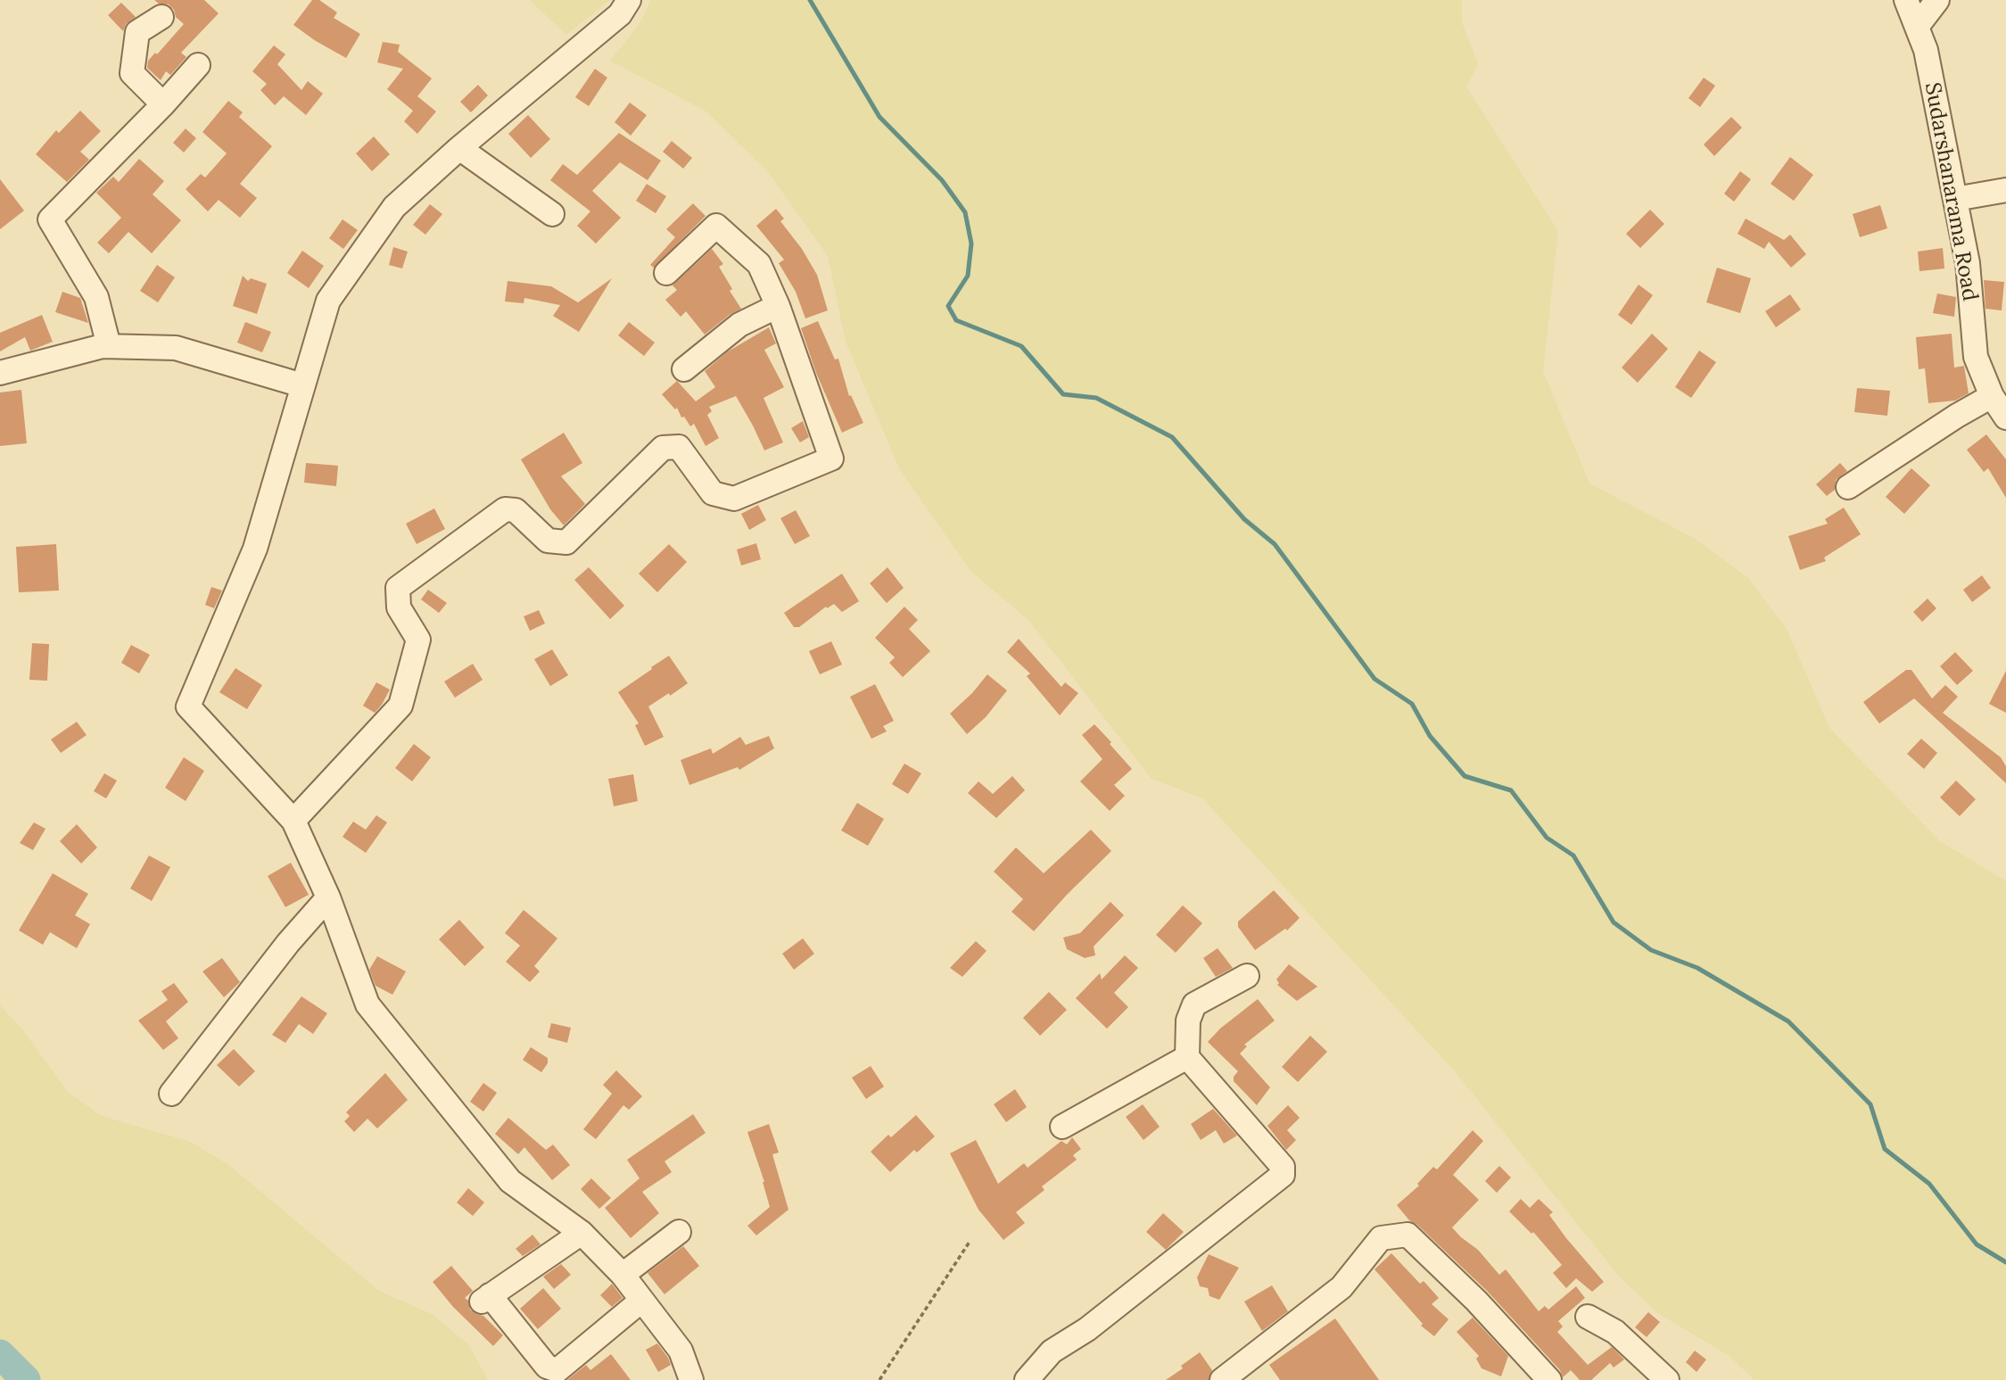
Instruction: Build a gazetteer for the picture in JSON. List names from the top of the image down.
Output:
{
  "streets": {
    "street": ["Sudarshanarama Road"]
  }
}
